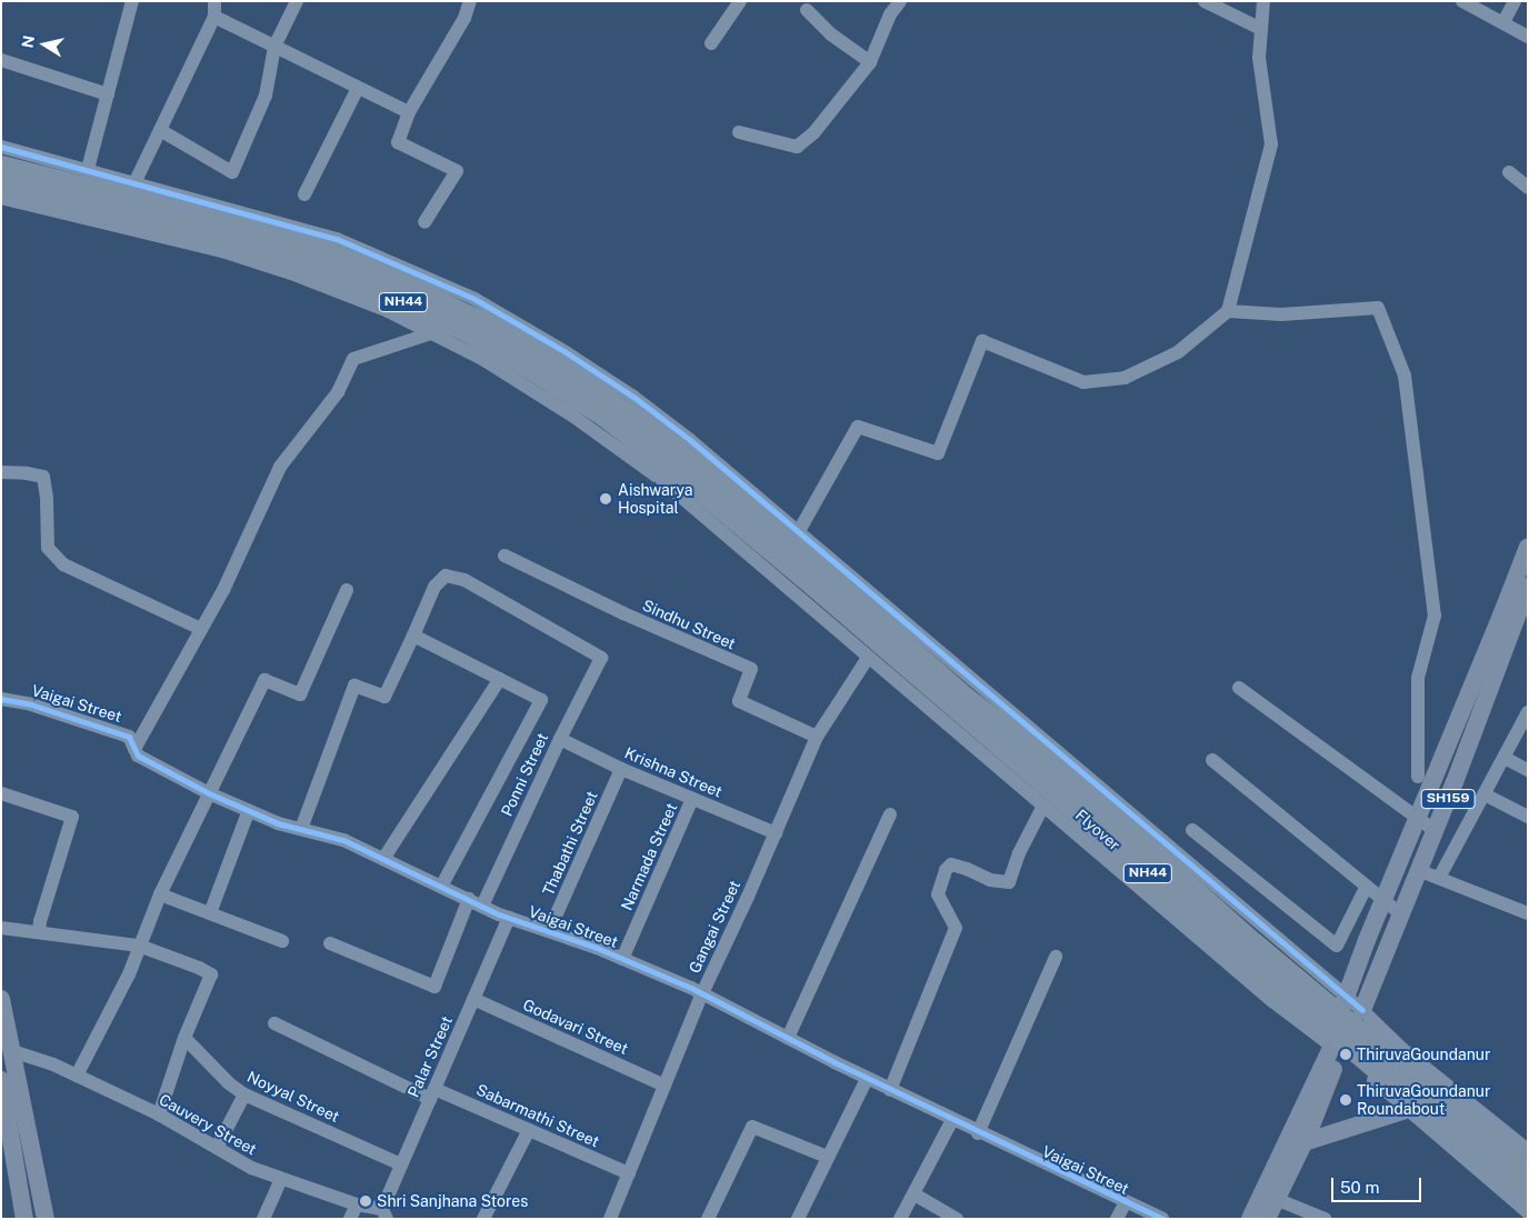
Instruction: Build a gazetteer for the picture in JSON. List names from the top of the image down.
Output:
{
  "streets": {
    "highway": ["NH44", "Flyover"],
    "main road": ["SH159"],
    "street": [
      "Sindhu Street",
      "Vaigai Street",
      "Krishna Street",
      "Ponni Street",
      "Thabathi Street",
      "Narmada Street",
      "Gangai Street",
      "Godavari Street",
      "Palar Street",
      "Noyyal Street",
      "Sabarmathi Street",
      "Cauvery Street"
    ]
  },
  "crossings": [
    ["NH44", "Flyover"],
    ["Sindhu Street", "Gangai Street"],
    ["Vaigai Street", "Ponni Street"],
    ["Vaigai Street", "Thabathi Street"],
    ["Vaigai Street", "Narmada Street"],
    ["Vaigai Street", "Gangai Street"],
    ["Vaigai Street", "Palar Street"],
    ["Krishna Street", "Ponni Street"],
    ["Krishna Street", "Thabathi Street"],
    ["Krishna Street", "Narmada Street"],
    ["Krishna Street", "Gangai Street"],
    ["Gangai Street", "Godavari Street"],
    ["Gangai Street", "Sabarmathi Street"],
    ["Godavari Street", "Palar Street"],
    ["Palar Street", "Noyyal Street"],
    ["Palar Street", "Sabarmathi Street"],
    ["Palar Street", "Cauvery Street"]
  ],
  "places": [
    "Aishwarya Hospital",
    "ThiruvaGoundanur",
    "ThiruvaGoundanur Roundabout",
    "Shri Sanjhana Stores"
  ],
  "scale_bar": "50 m",
  "north": "left"
}
